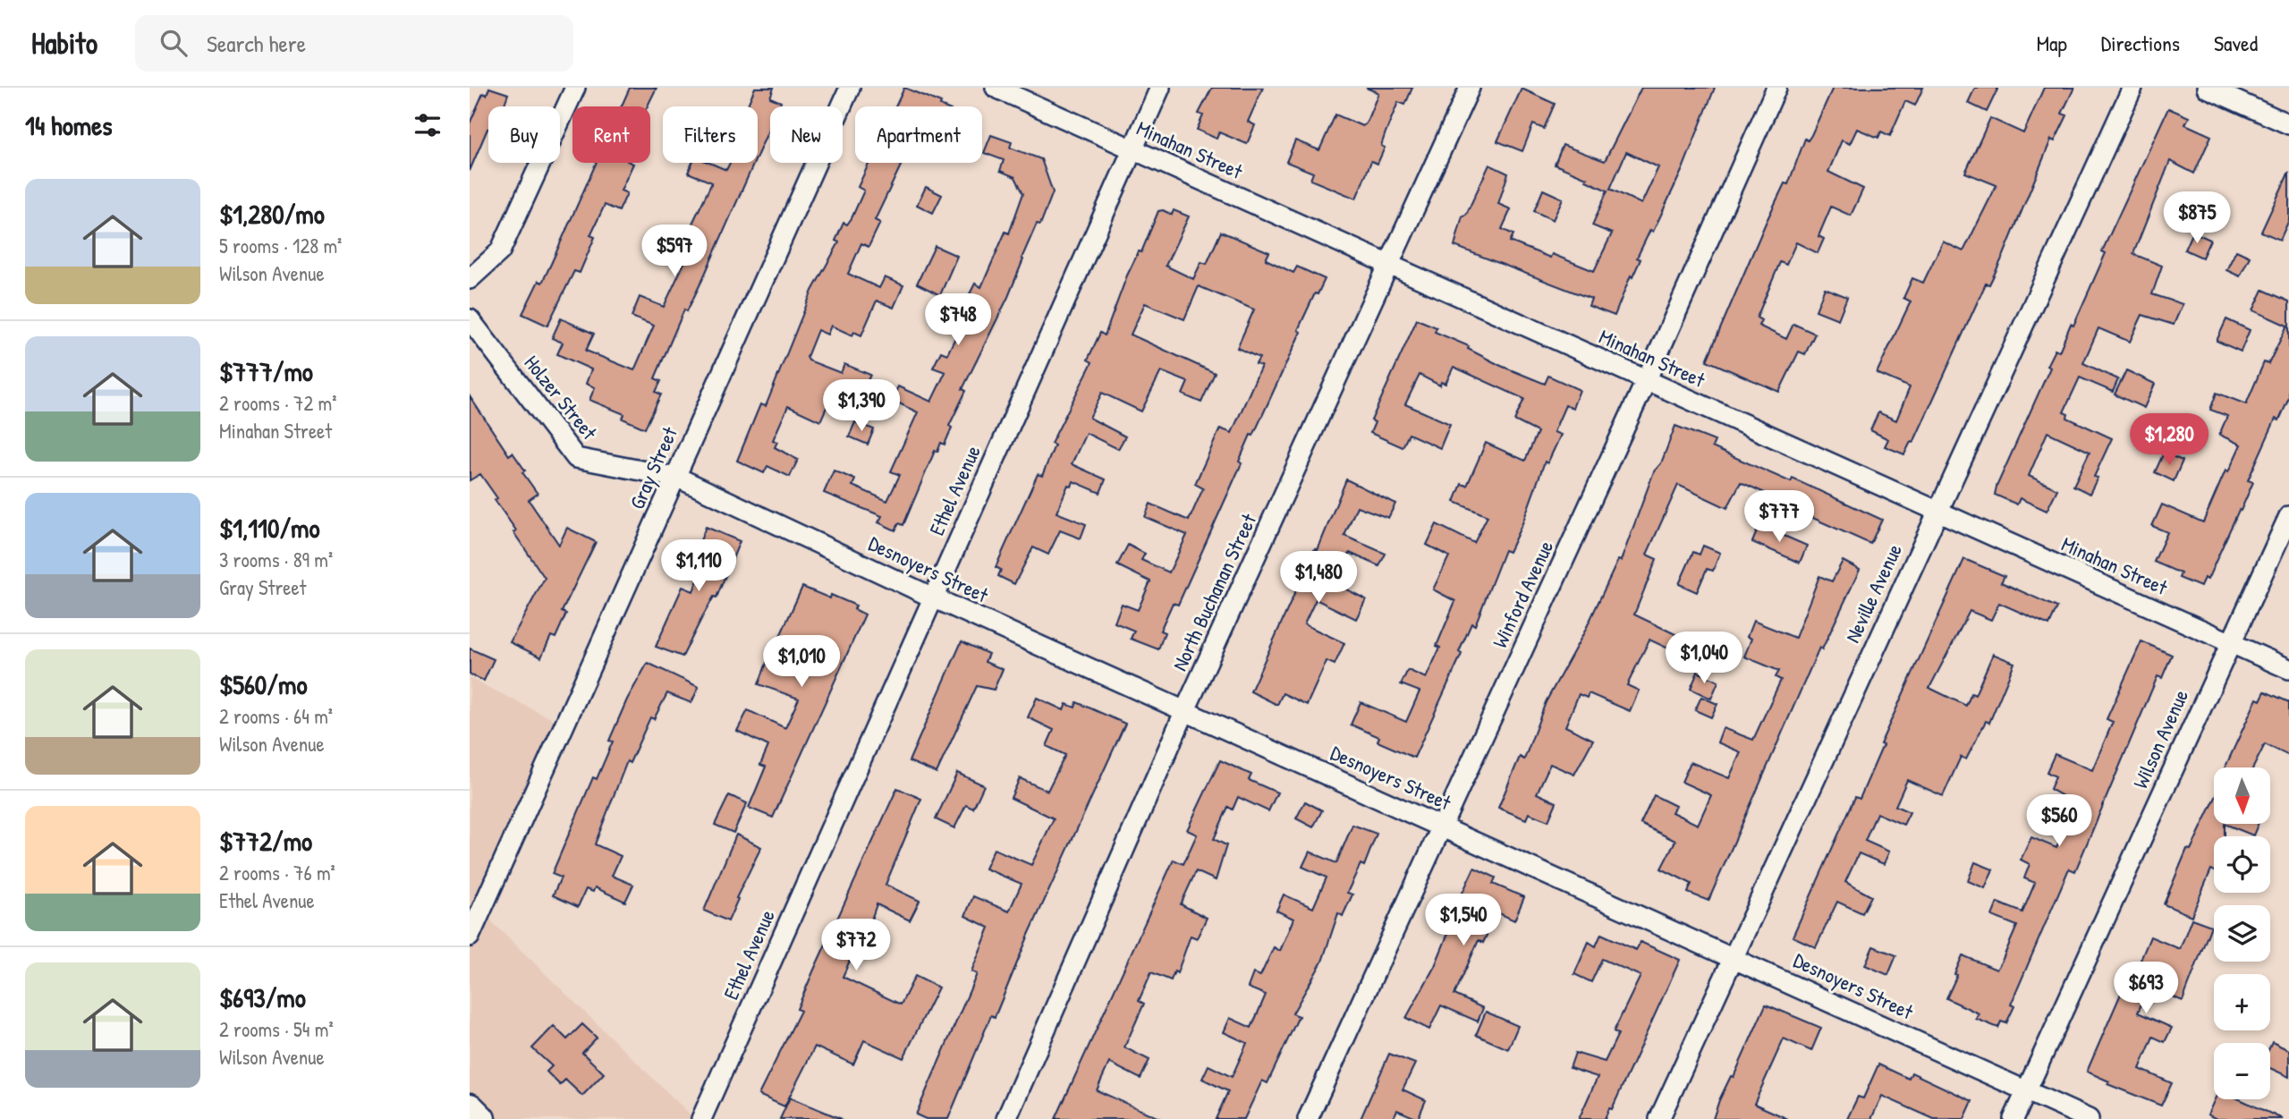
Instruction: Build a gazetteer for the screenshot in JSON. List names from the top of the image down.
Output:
{
  "streets": {
    "street": [
      "Minahan Street",
      "Holzer Street",
      "Gray Street",
      "Ethel Avenue",
      "Desnoyers Street",
      "North Buchanan Street",
      "Neville Avenue",
      "Winford Avenue",
      "Wilson Avenue"
    ]
  },
  "crossings": [
    ["Minahan Street", "Ethel Avenue"],
    ["Minahan Street", "North Buchanan Street"],
    ["Minahan Street", "Neville Avenue"],
    ["Minahan Street", "Winford Avenue"],
    ["Minahan Street", "Wilson Avenue"],
    ["Holzer Street", "Gray Street"],
    ["Holzer Street", "Desnoyers Street"],
    ["Gray Street", "Desnoyers Street"],
    ["Ethel Avenue", "Desnoyers Street"],
    ["Desnoyers Street", "North Buchanan Street"],
    ["Desnoyers Street", "Neville Avenue"],
    ["Desnoyers Street", "Winford Avenue"],
    ["Desnoyers Street", "Wilson Avenue"]
  ],
  "north": "bottom",
  "page": {
    "header": "Habito",
    "search": "Search here",
    "nav": ["Map", "Directions", "Saved"],
    "heading": "14 homes",
    "chip": [
      "Buy",
      "Rent",
      "Filters",
      "New",
      "Apartment"
    ],
    "list": [
      {
        "name": "$1,280/mo",
        "note": "5 rooms · 128 m² · Wilson Avenue"
      },
      {
        "name": "$777/mo",
        "note": "2 rooms · 72 m² · Minahan Street"
      },
      {
        "name": "$1,110/mo",
        "note": "3 rooms · 89 m² · Gray Street"
      },
      {
        "name": "$560/mo",
        "note": "2 rooms · 64 m² · Wilson Avenue"
      },
      {
        "name": "$772/mo",
        "note": "2 rooms · 76 m² · Ethel Avenue"
      },
      {
        "name": "$693/mo",
        "note": "2 rooms · 54 m² · Wilson Avenue"
      }
    ],
    "price": [
      "$875",
      "$597",
      "$748",
      "$1,390",
      "$1,280",
      "$777",
      "$1,110",
      "$1,480",
      "$1,040",
      "$1,010",
      "$560",
      "$1,540",
      "$772",
      "$693"
    ],
    "map_buttons": ["+", "−"]
  }
}
